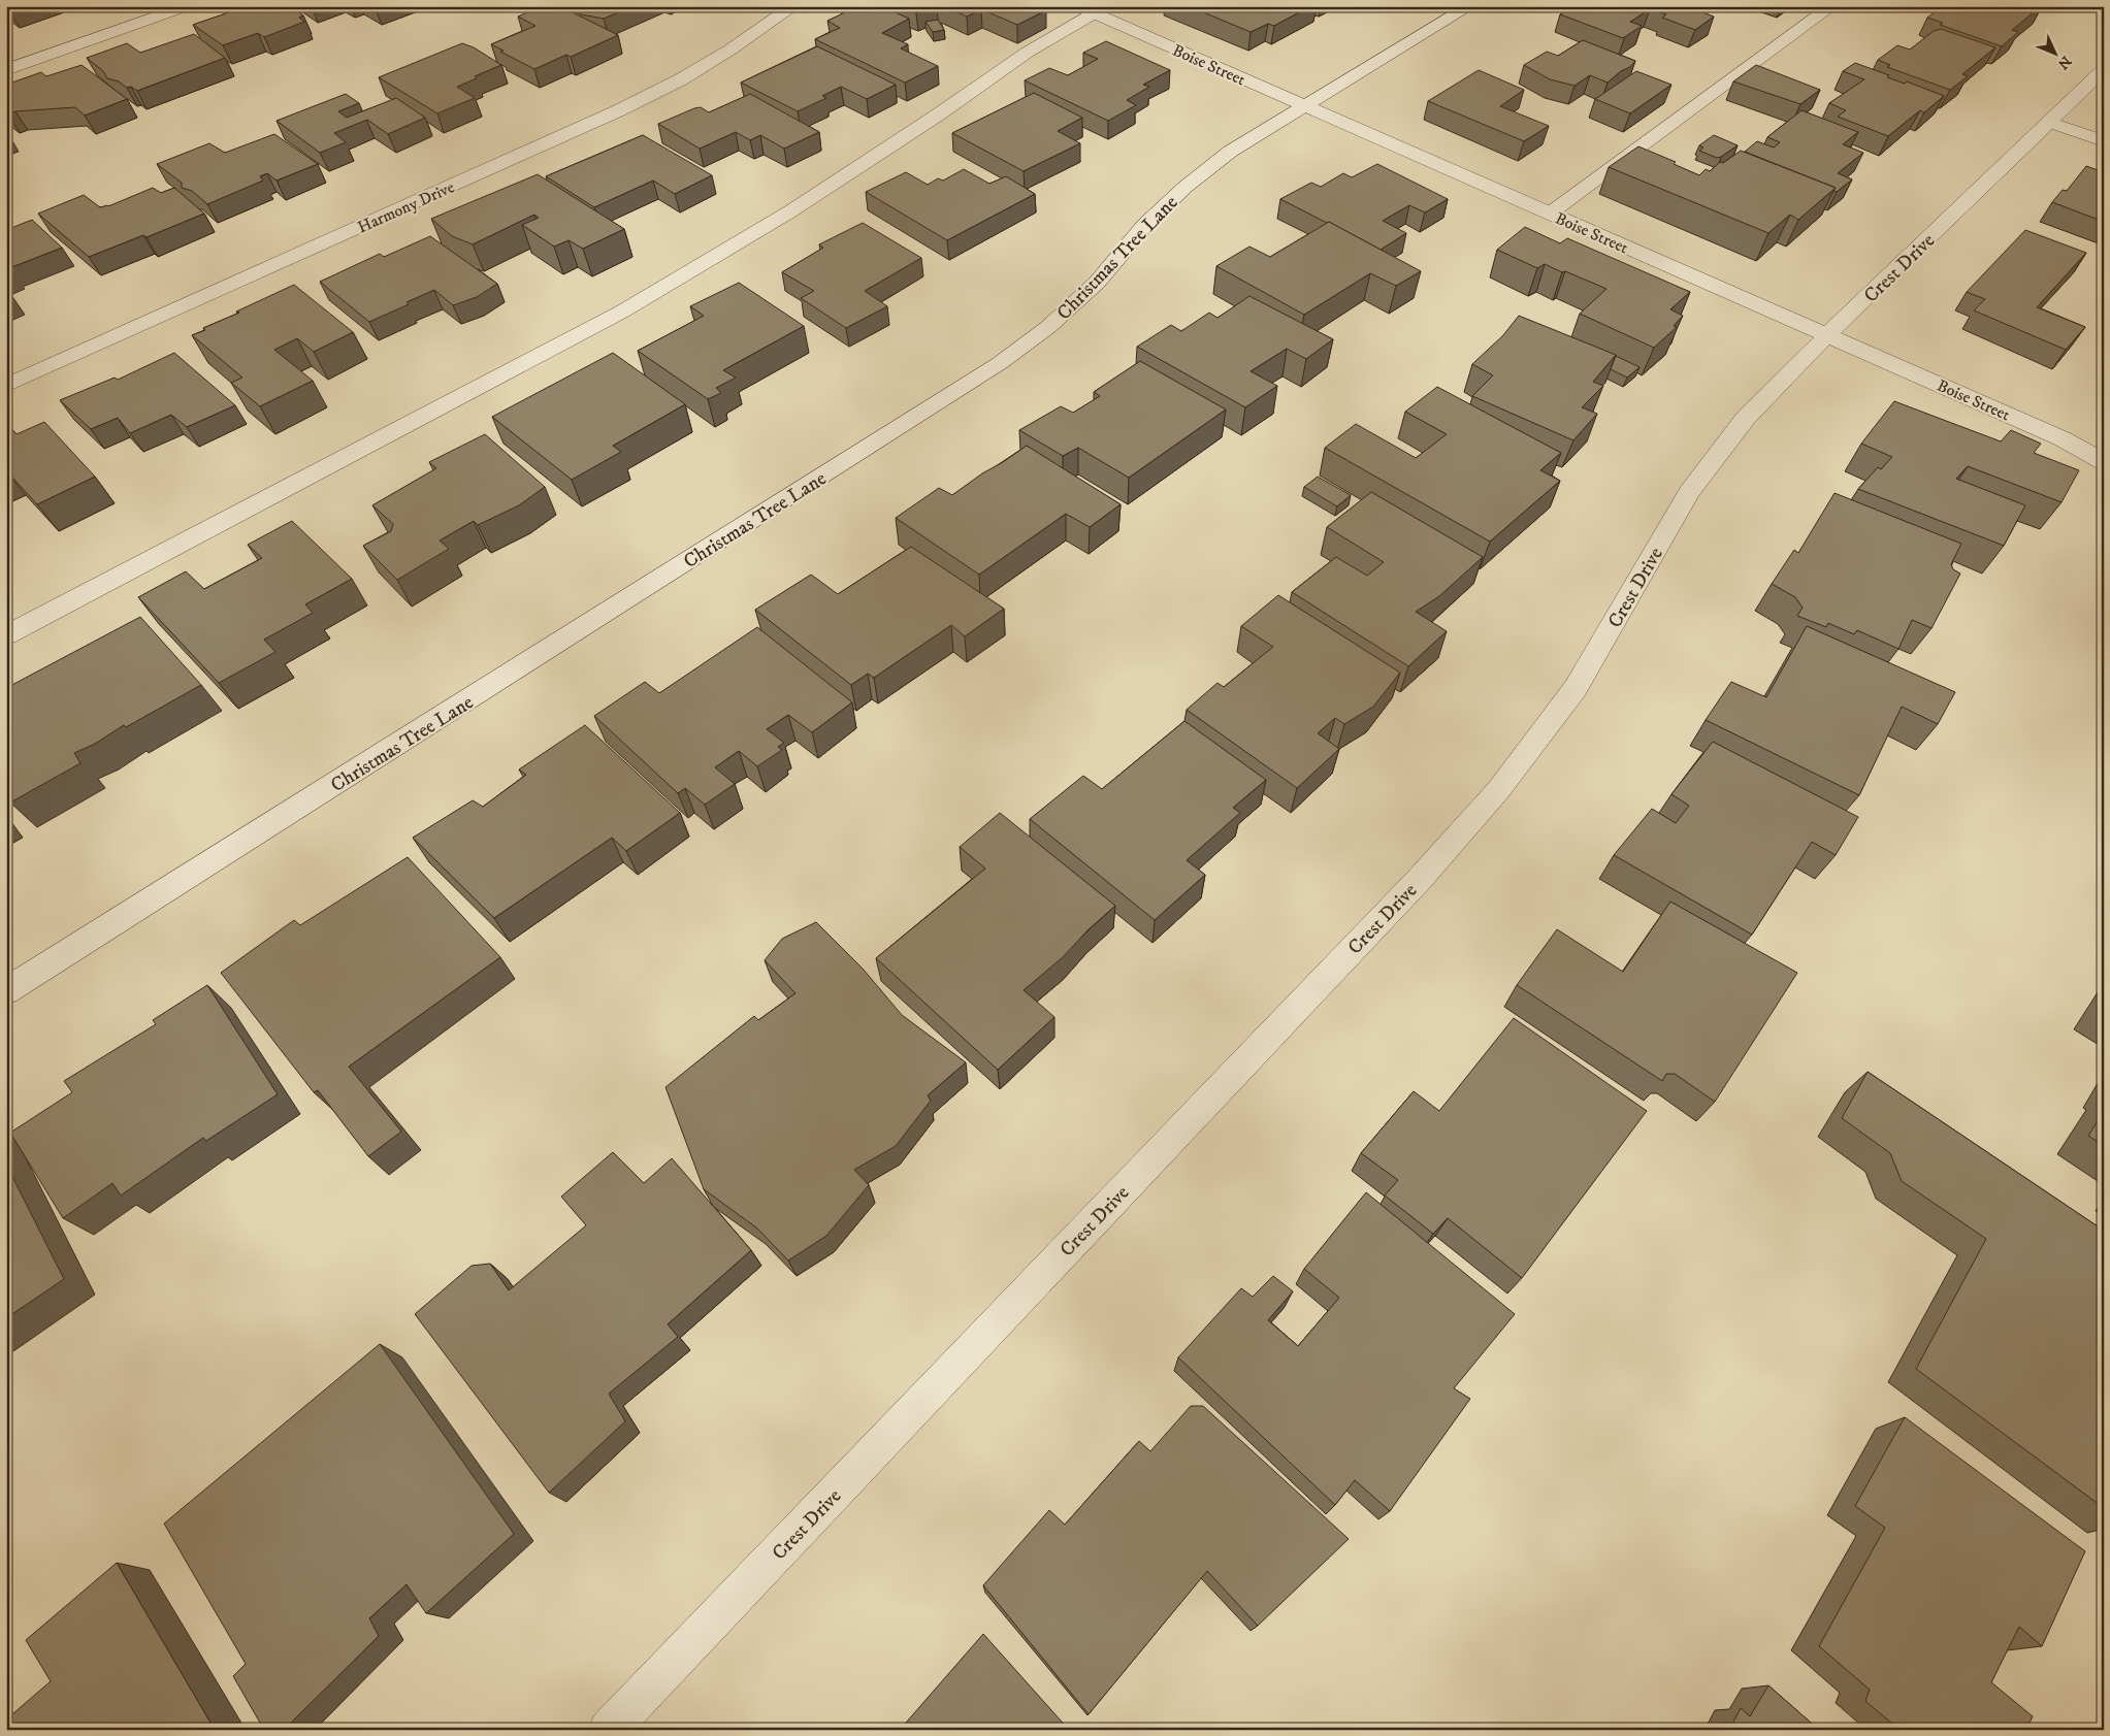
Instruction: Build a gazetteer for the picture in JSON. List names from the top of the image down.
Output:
{
  "streets": {
    "street": [
      "Boise Street",
      "Harmony Drive",
      "Christmas Tree Lane",
      "Crest Drive"
    ]
  },
  "crossings": [
    ["Boise Street", "Christmas Tree Lane"],
    ["Boise Street", "Crest Drive"]
  ],
  "north": "bottom right"
}
